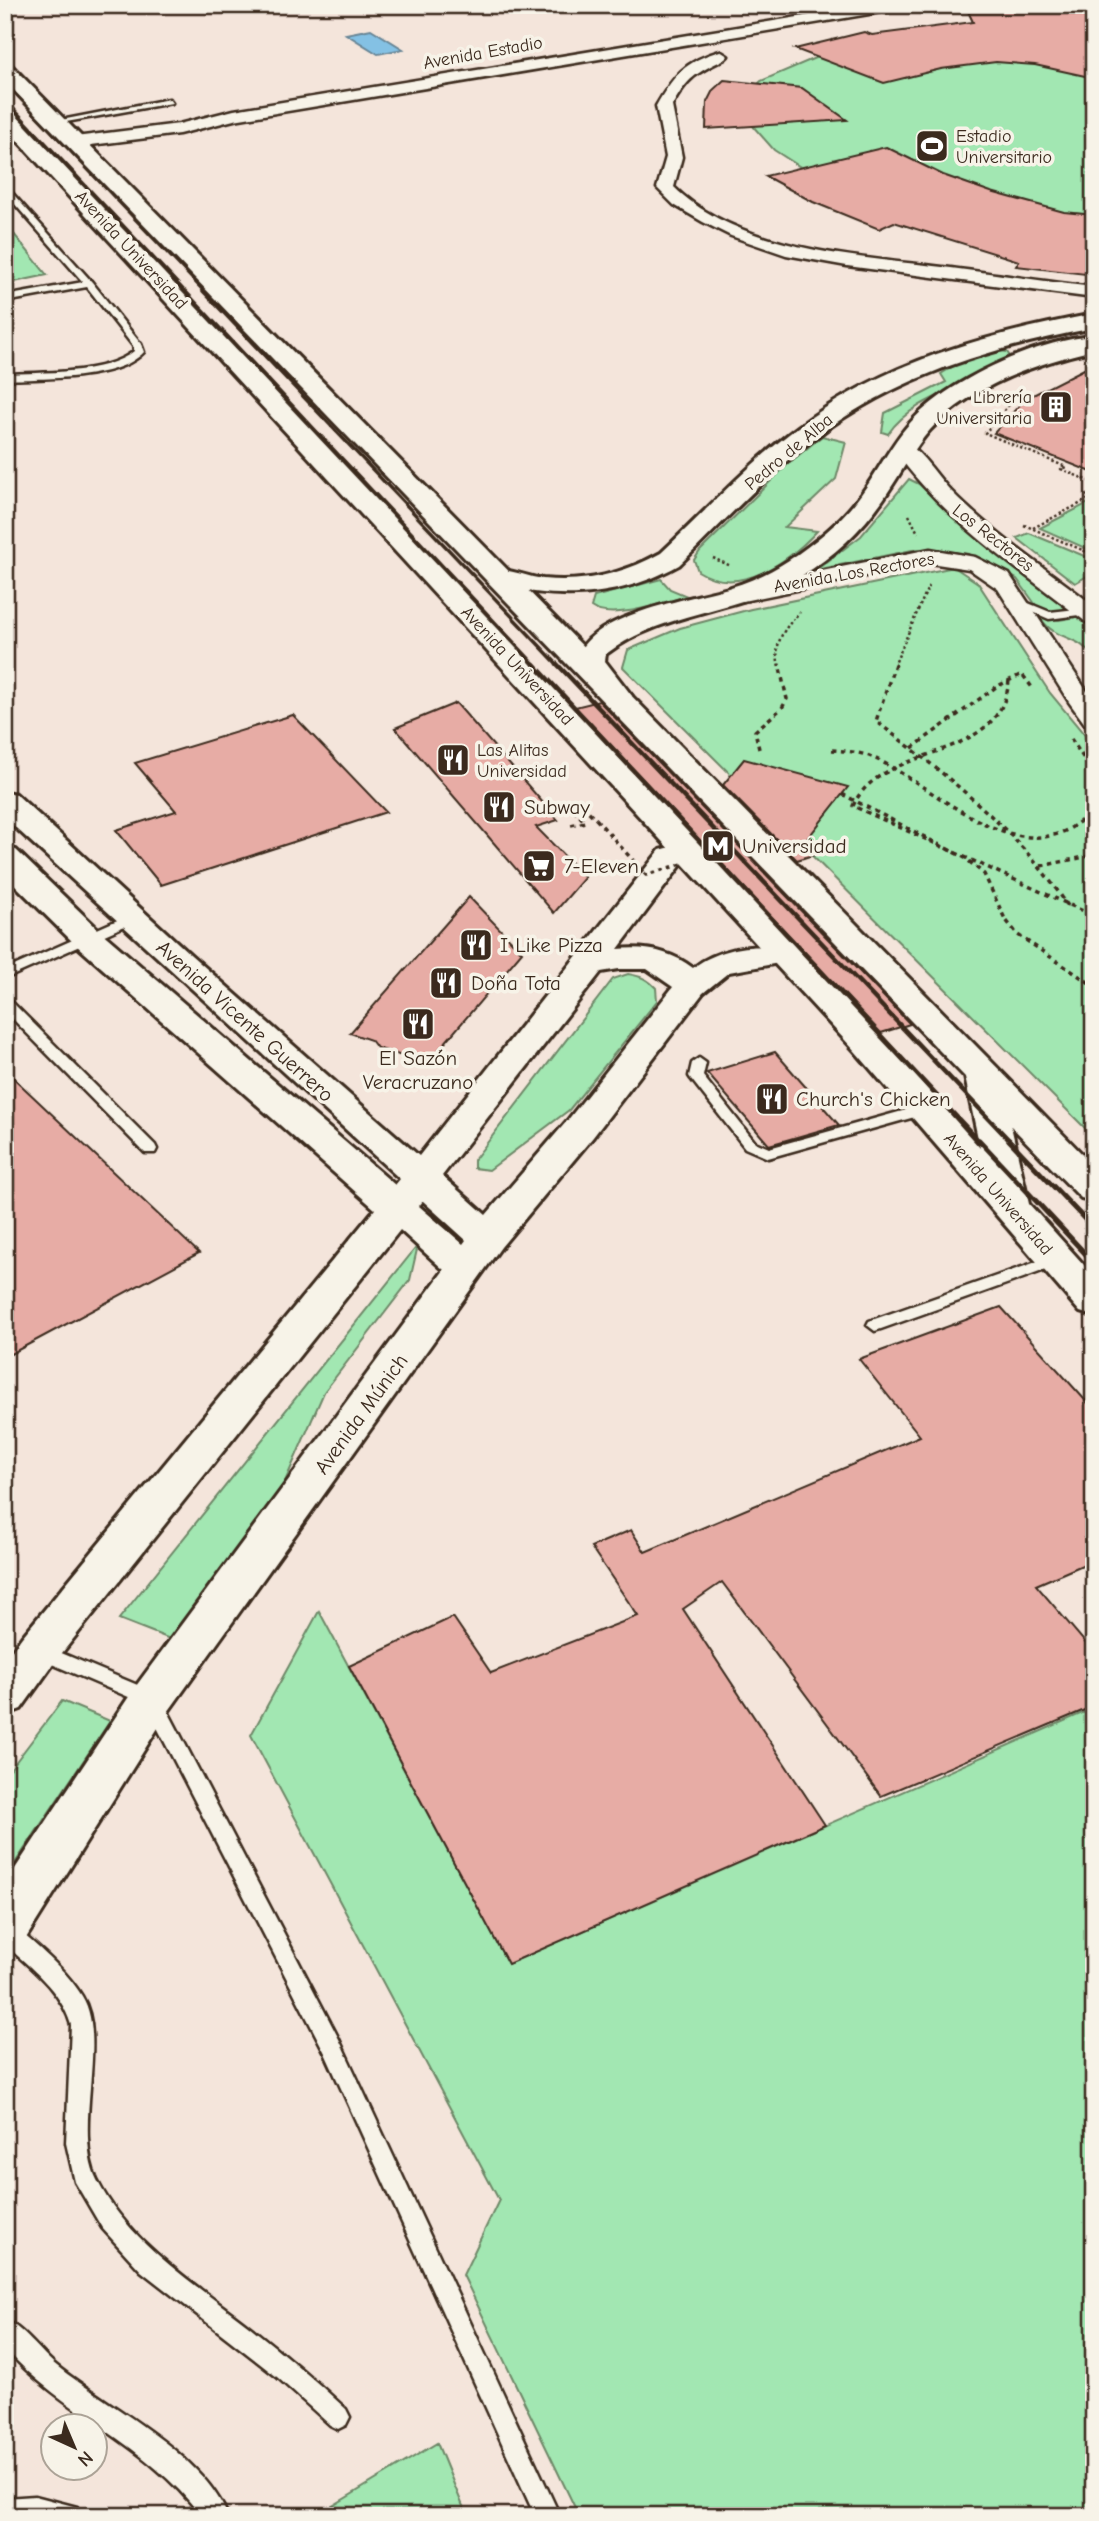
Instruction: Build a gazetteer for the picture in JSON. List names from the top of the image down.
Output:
{
  "streets": {
    "main road": [
      "Avenida Universidad",
      "Pedro de Alba",
      "Avenida Vicente Guerrero",
      "Avenida Múnich"
    ],
    "street": ["Avenida Estadio", "Los Rectores", "Avenida Los Rectores"]
  },
  "crossings": [
    ["Avenida Estadio", "Avenida Universidad"],
    ["Avenida Universidad", "Pedro de Alba"],
    ["Avenida Vicente Guerrero", "Avenida Múnich"]
  ],
  "places": {
    "sports": ["Estadio Universitario"],
    "building": ["Librería Universitaria"],
    "restaurant": [
      "Las Alitas Universidad",
      "Subway",
      "I Like Pizza",
      "Doña Tota",
      "El Sazón Veracruzano",
      "Church's Chicken"
    ],
    "metro station": ["Universidad"],
    "supermarket": ["7-Eleven"]
  },
  "north": "bottom right"
}
